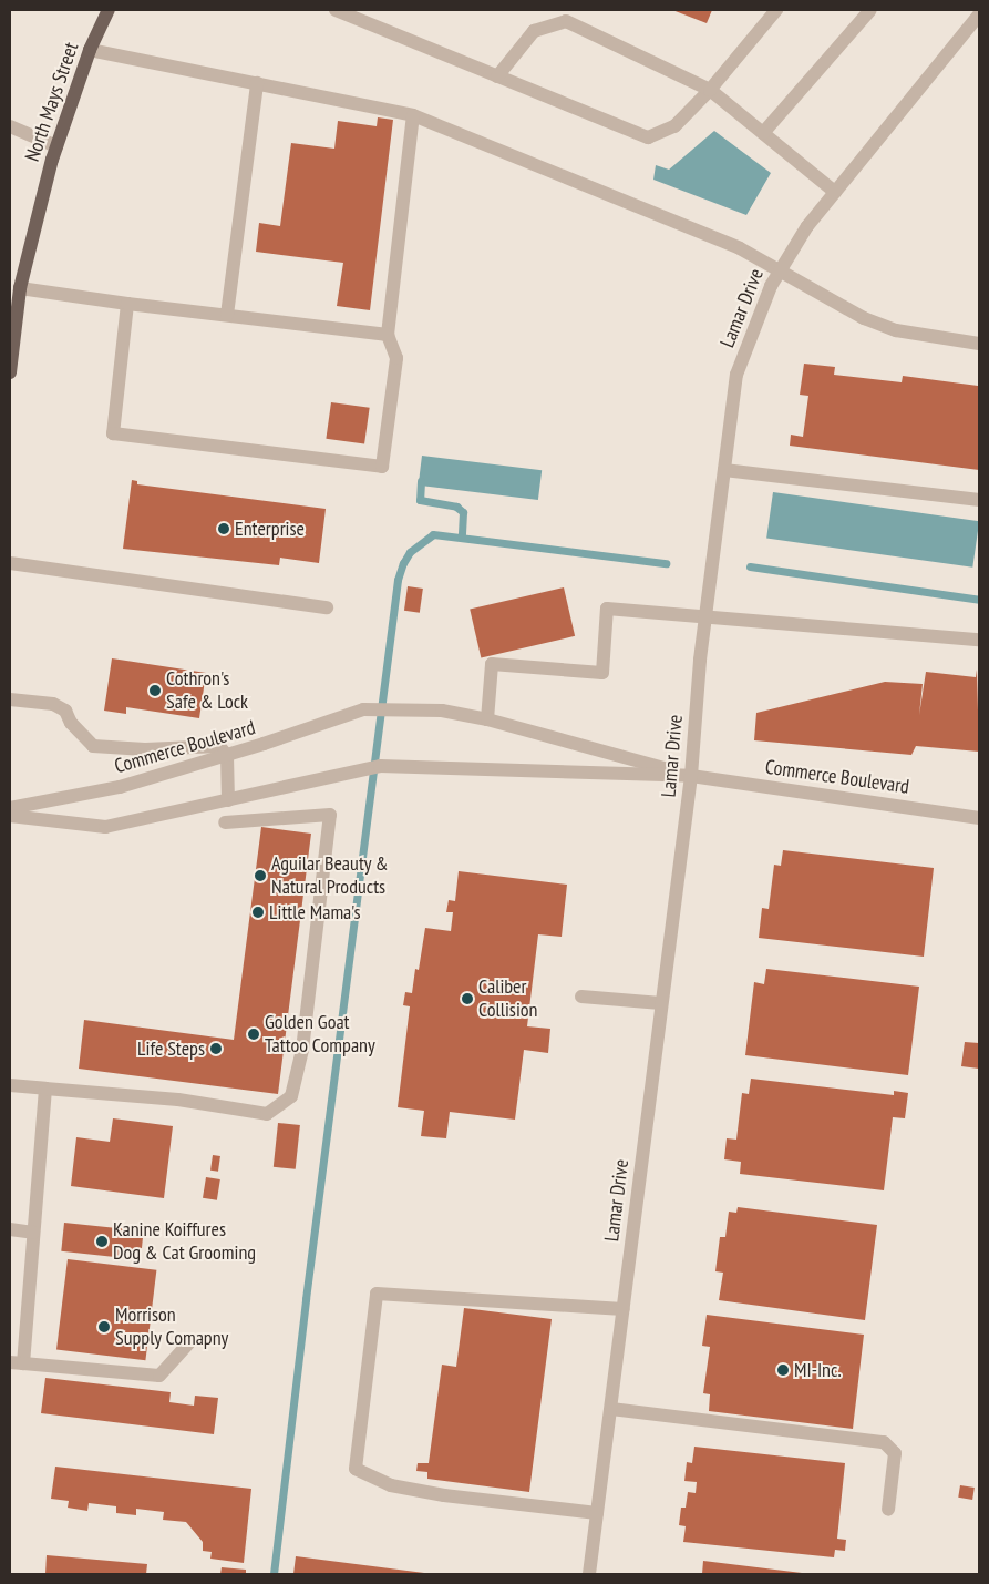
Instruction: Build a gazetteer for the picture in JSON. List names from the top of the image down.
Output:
{
  "streets": {
    "main road": ["North Mays Street"],
    "street": ["Lamar Drive", "Commerce Boulevard"]
  },
  "crossings": [
    ["Lamar Drive", "Commerce Boulevard"]
  ],
  "places": [
    "Enterprise",
    "Cothron's Safe & Lock",
    "Aguilar Beauty & Natural Products",
    "Little Mama's",
    "Caliber Collision",
    "Golden Goat Tattoo Company",
    "Life Steps",
    "Kanine Koiffures Dog & Cat Grooming",
    "Morrison Supply Comapny",
    "MI-Inc."
  ]
}
